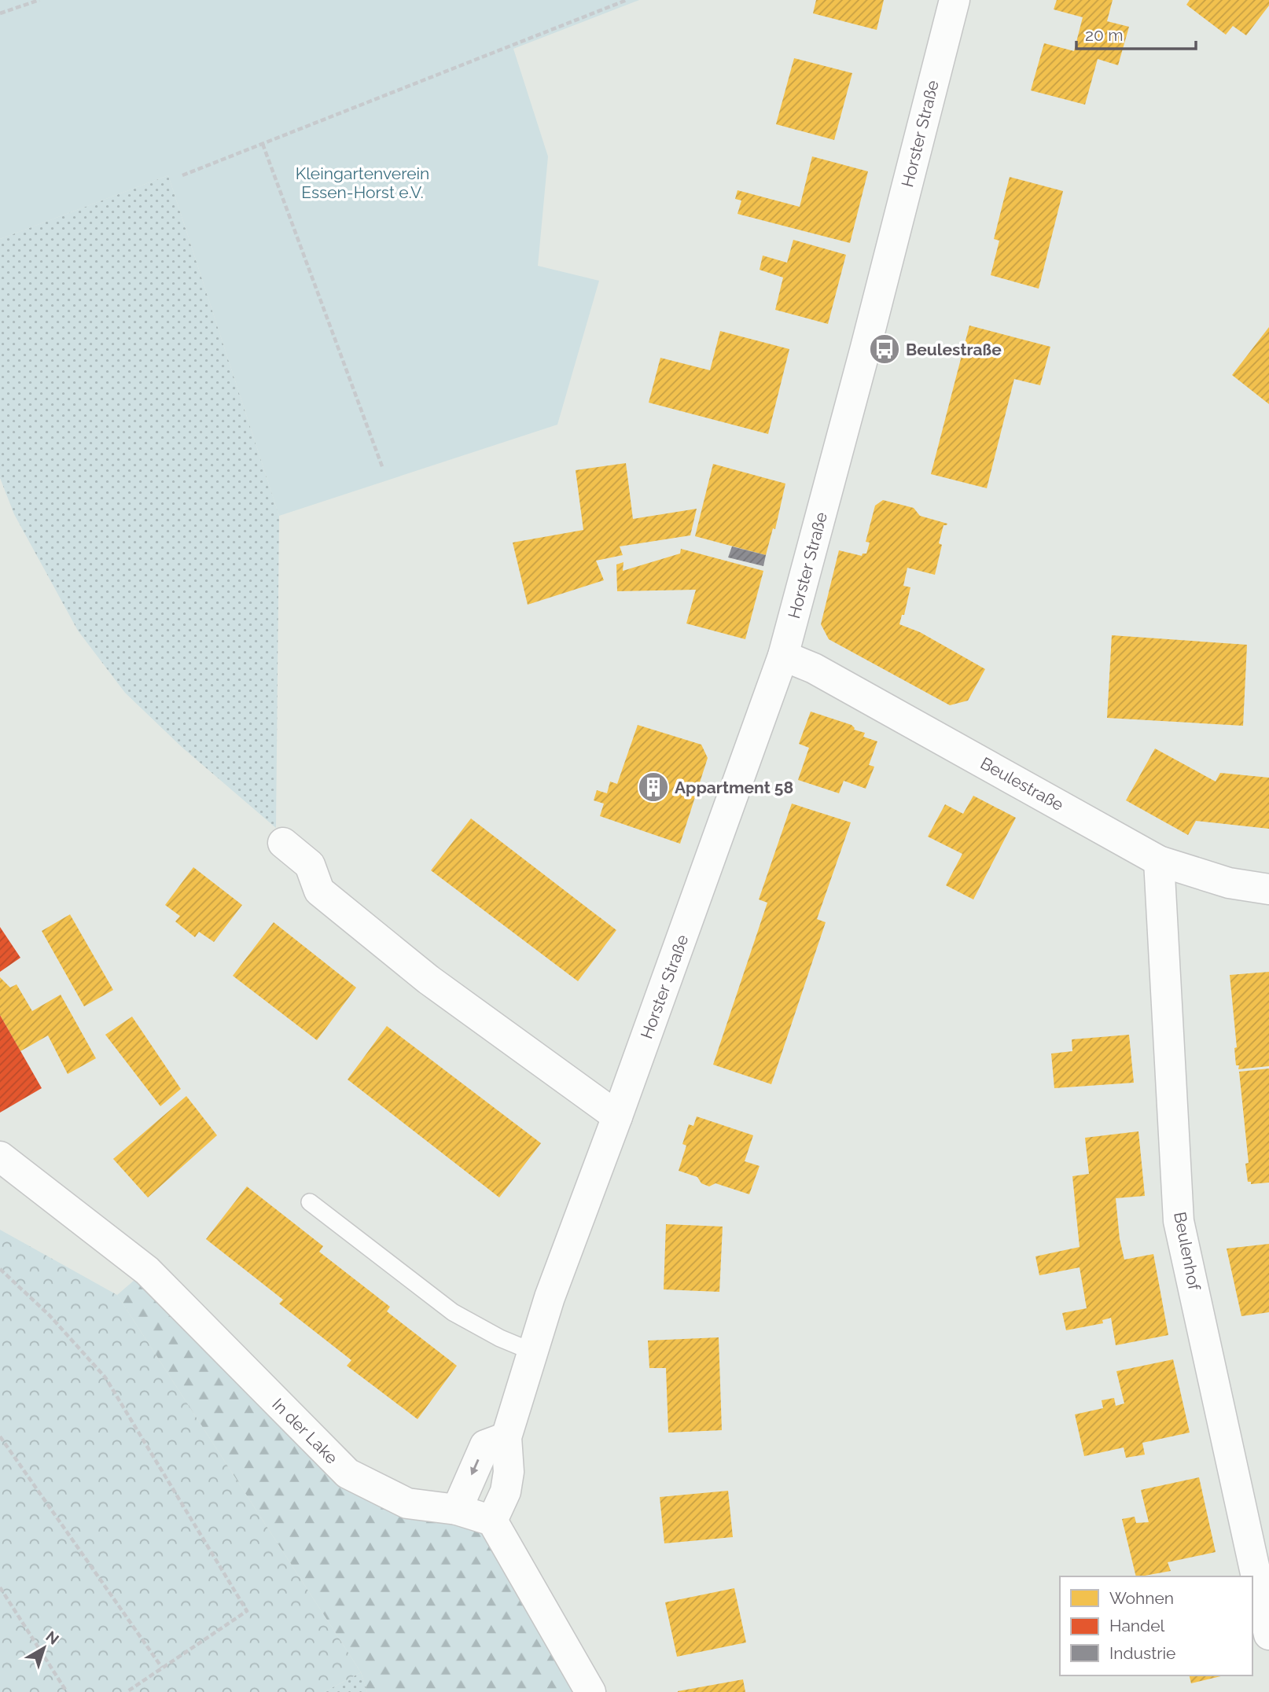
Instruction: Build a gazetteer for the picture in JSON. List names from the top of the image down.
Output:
{
  "streets": {
    "street": [
      "Horster Straße",
      "Beulestraße",
      "Beulenhof",
      "In der Lake"
    ]
  },
  "crossings": [
    ["Horster Straße", "Beulestraße"],
    ["Horster Straße", "In der Lake"],
    ["Beulestraße", "Beulenhof"]
  ],
  "parks": ["Kleingartenverein Essen-Horst e.V."],
  "places": {
    "bus stop": ["Beulestraße"],
    "building": ["Appartment 58"]
  },
  "legend": ["Wohnen", "Handel", "Industrie"],
  "scale_bar": "20 m",
  "north": "top right"
}
